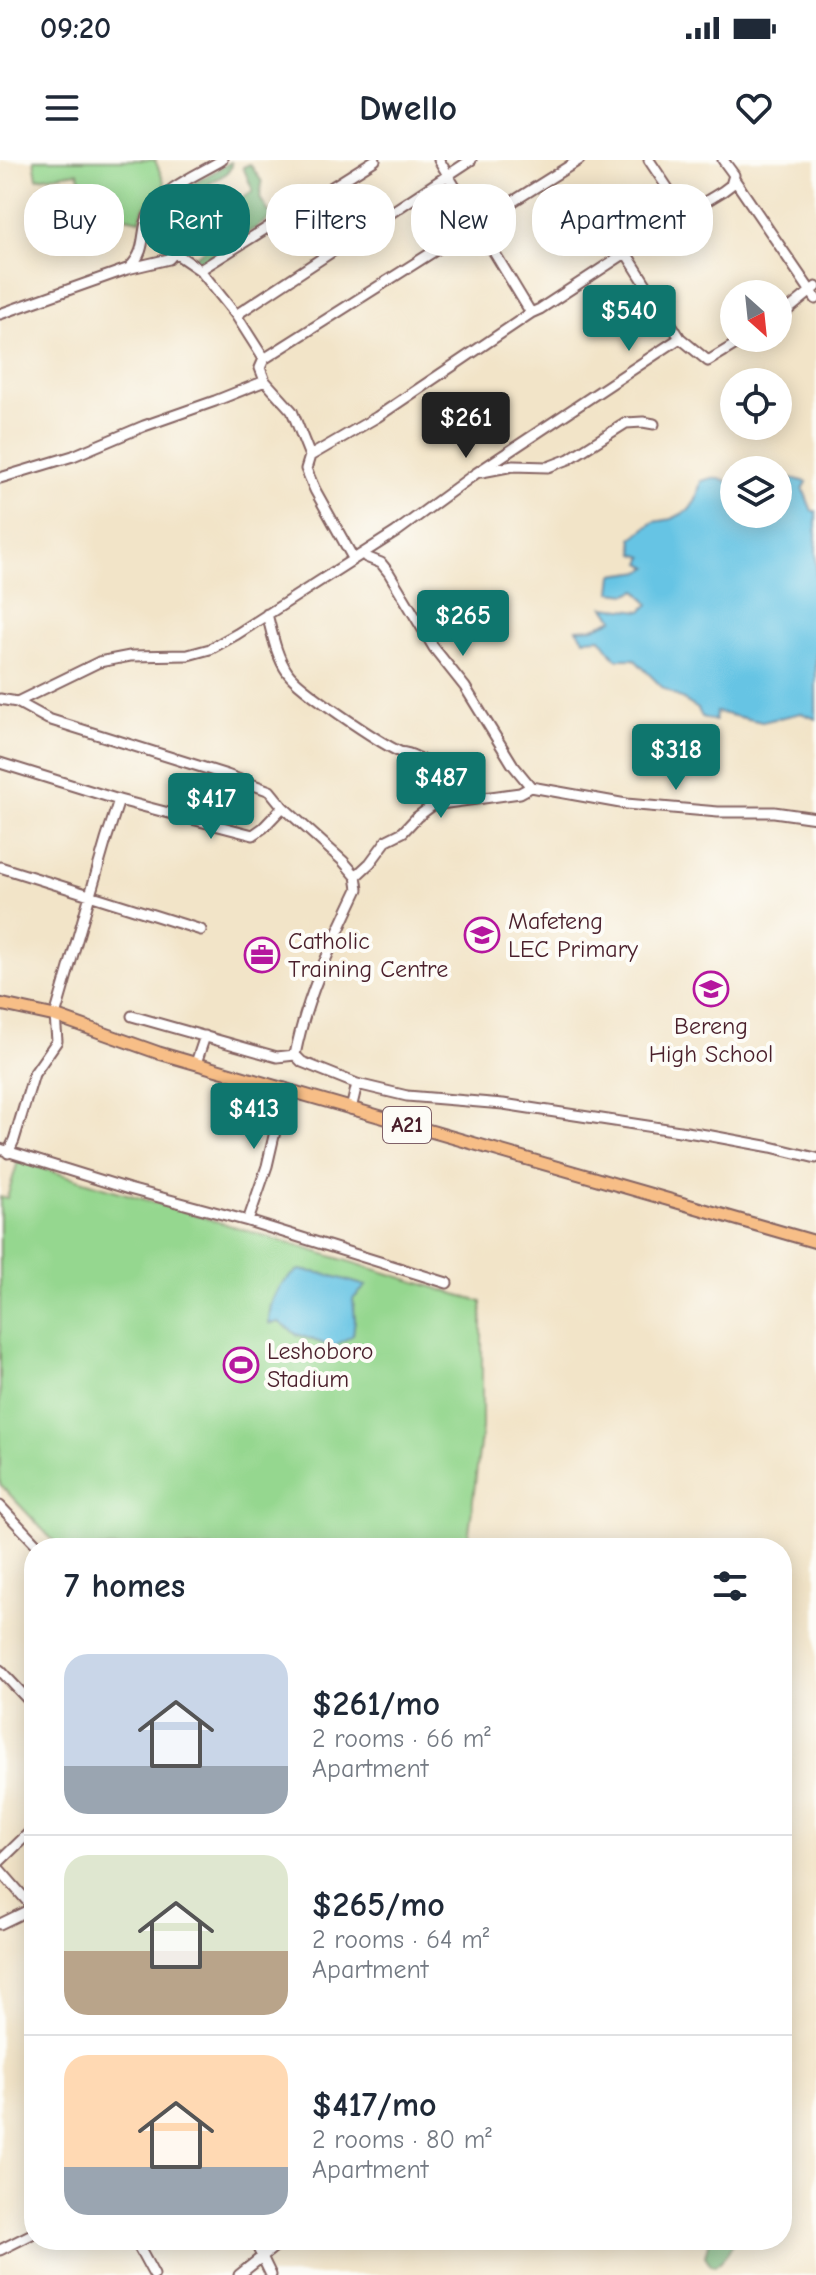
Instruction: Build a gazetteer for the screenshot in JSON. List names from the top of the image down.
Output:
{
  "streets": {
    "main road": ["A21"]
  },
  "places": {
    "school or university": ["Mafeteng LEC Primary", "Bereng High School"],
    "office": ["Catholic Training Centre"],
    "sports": ["Leshoboro Stadium"]
  },
  "north": "bottom right",
  "page": {
    "status": "09:20",
    "header": "Dwello",
    "chip": [
      "Buy",
      "Rent",
      "Filters",
      "New",
      "Apartment"
    ],
    "price": [
      "$540",
      "$261",
      "$265",
      "$318",
      "$487",
      "$417",
      "$413"
    ],
    "heading": "7 homes",
    "list": [
      {
        "name": "$261/mo",
        "note": "2 rooms · 66 m² · Apartment"
      },
      {
        "name": "$265/mo",
        "note": "2 rooms · 64 m² · Apartment"
      },
      {
        "name": "$417/mo",
        "note": "2 rooms · 80 m² · Apartment"
      }
    ]
  }
}
